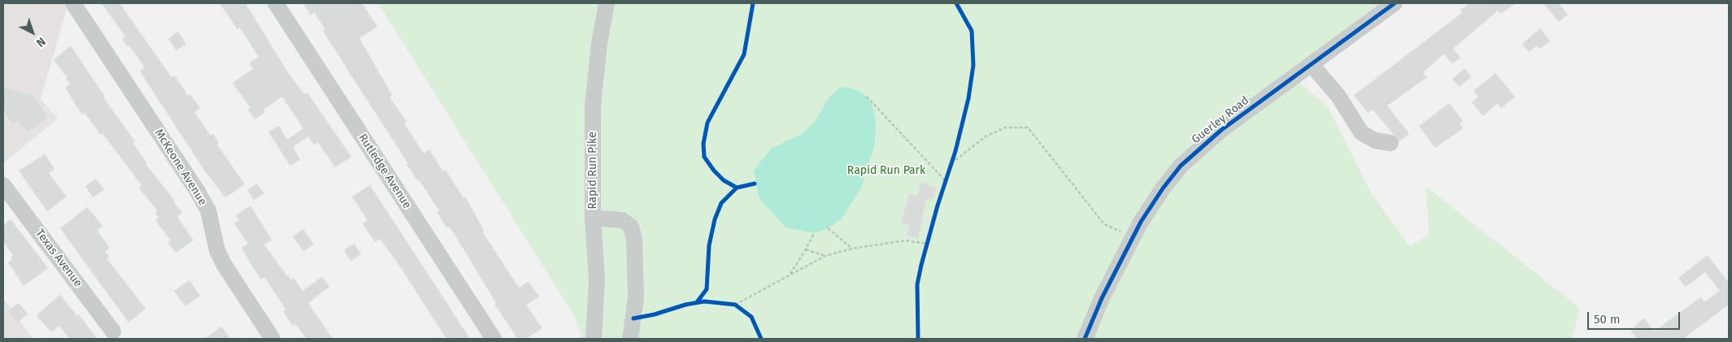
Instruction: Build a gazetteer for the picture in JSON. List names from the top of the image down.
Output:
{
  "streets": {
    "street": [
      "Guerley Road",
      "McKeone Avenue",
      "Rapid Run Pike",
      "Rutledge Avenue",
      "Texas Avenue"
    ]
  },
  "parks": ["Rapid Run Park"],
  "scale_bar": "50 m",
  "north": "bottom right"
}
